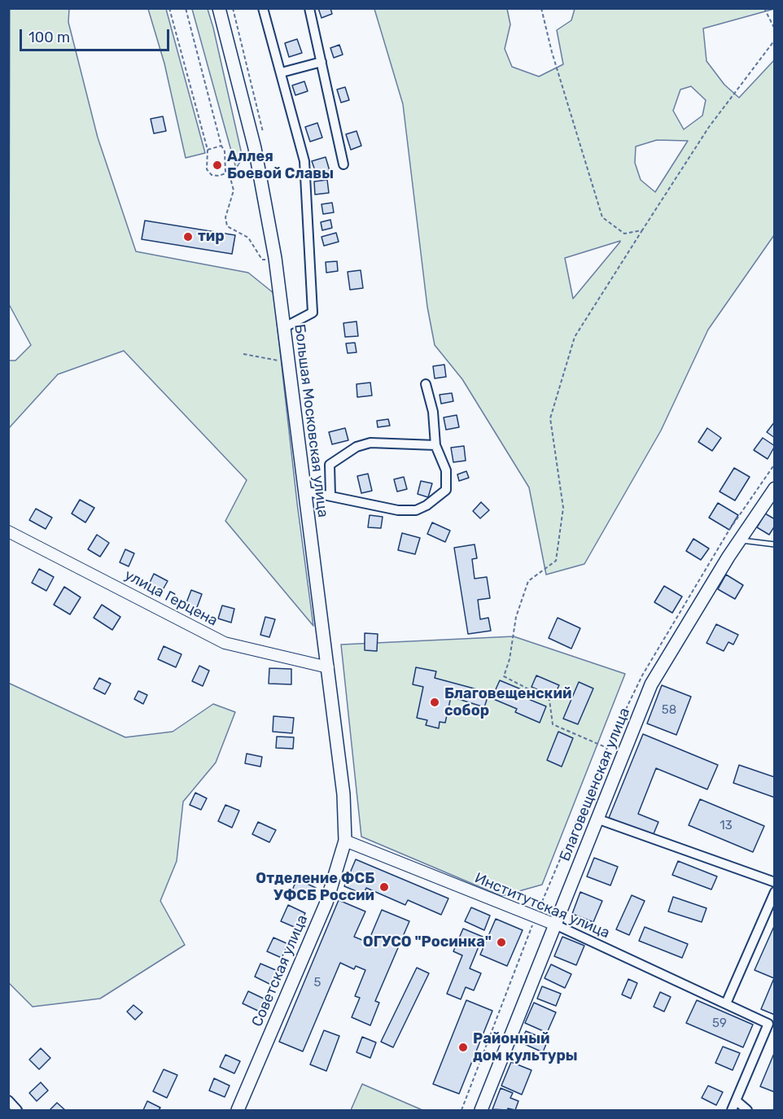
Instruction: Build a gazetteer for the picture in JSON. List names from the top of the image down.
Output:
{
  "streets": {
    "main road": ["Большая Московская улица", "Благовещенская улица", "Советская улица"],
    "street": ["улица Герцена", "Институтская улица"]
  },
  "crossings": [
    ["Большая Московская улица", "улица Герцена"],
    ["Большая Московская улица", "Институтская улица"],
    ["Большая Московская улица", "Советская улица"],
    ["Благовещенская улица", "Институтская улица"],
    ["Институтская улица", "Советская улица"]
  ],
  "places": [
    "Аллея Боевой Славы",
    "тир",
    "Благовещенский собор",
    "Отделение ФСБ УФСБ России",
    "ОГУСО \"Росинка\"",
    "Районный дом культуры"
  ],
  "house_numbers": [
    "58",
    "13",
    "5",
    "59"
  ],
  "scale_bar": "100 m"
}
